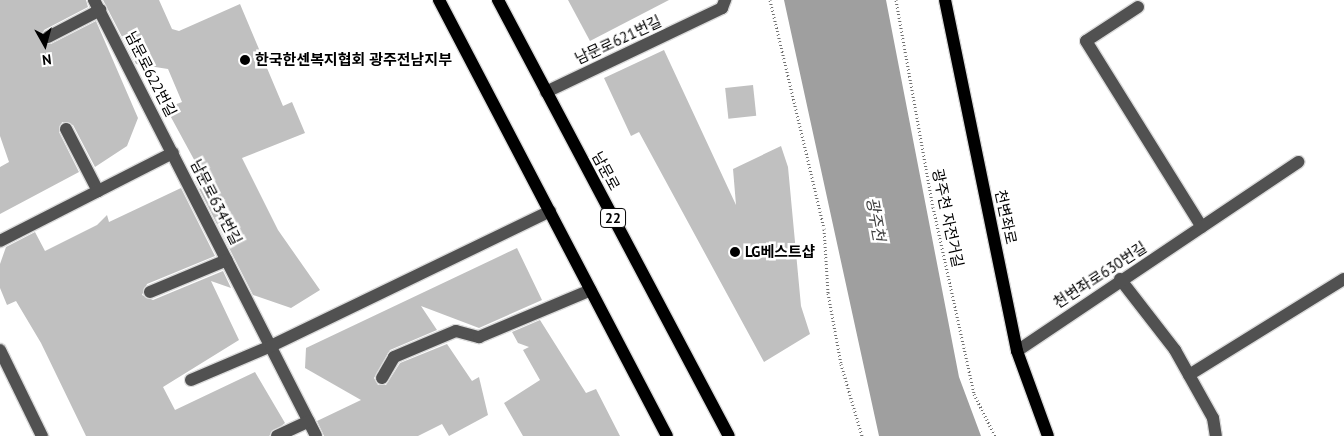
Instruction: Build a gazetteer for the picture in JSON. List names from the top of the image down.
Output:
{
  "streets": {
    "main road": ["남문로", "천변좌로", "22"],
    "street": [
      "남문로621번길",
      "남문로622번길",
      "남문로634번길",
      "천변좌로630번길"
    ],
    "path": ["광주천 자전거길"]
  },
  "crossings": [
    ["남문로621번길", "남문로"],
    ["남문로622번길", "남문로634번길"],
    ["천변좌로", "천변좌로630번길"]
  ],
  "water": ["광주천"],
  "places": ["한국한센복지협회 광주전남지부", "LG베스트샵"],
  "north": "bottom"
}
